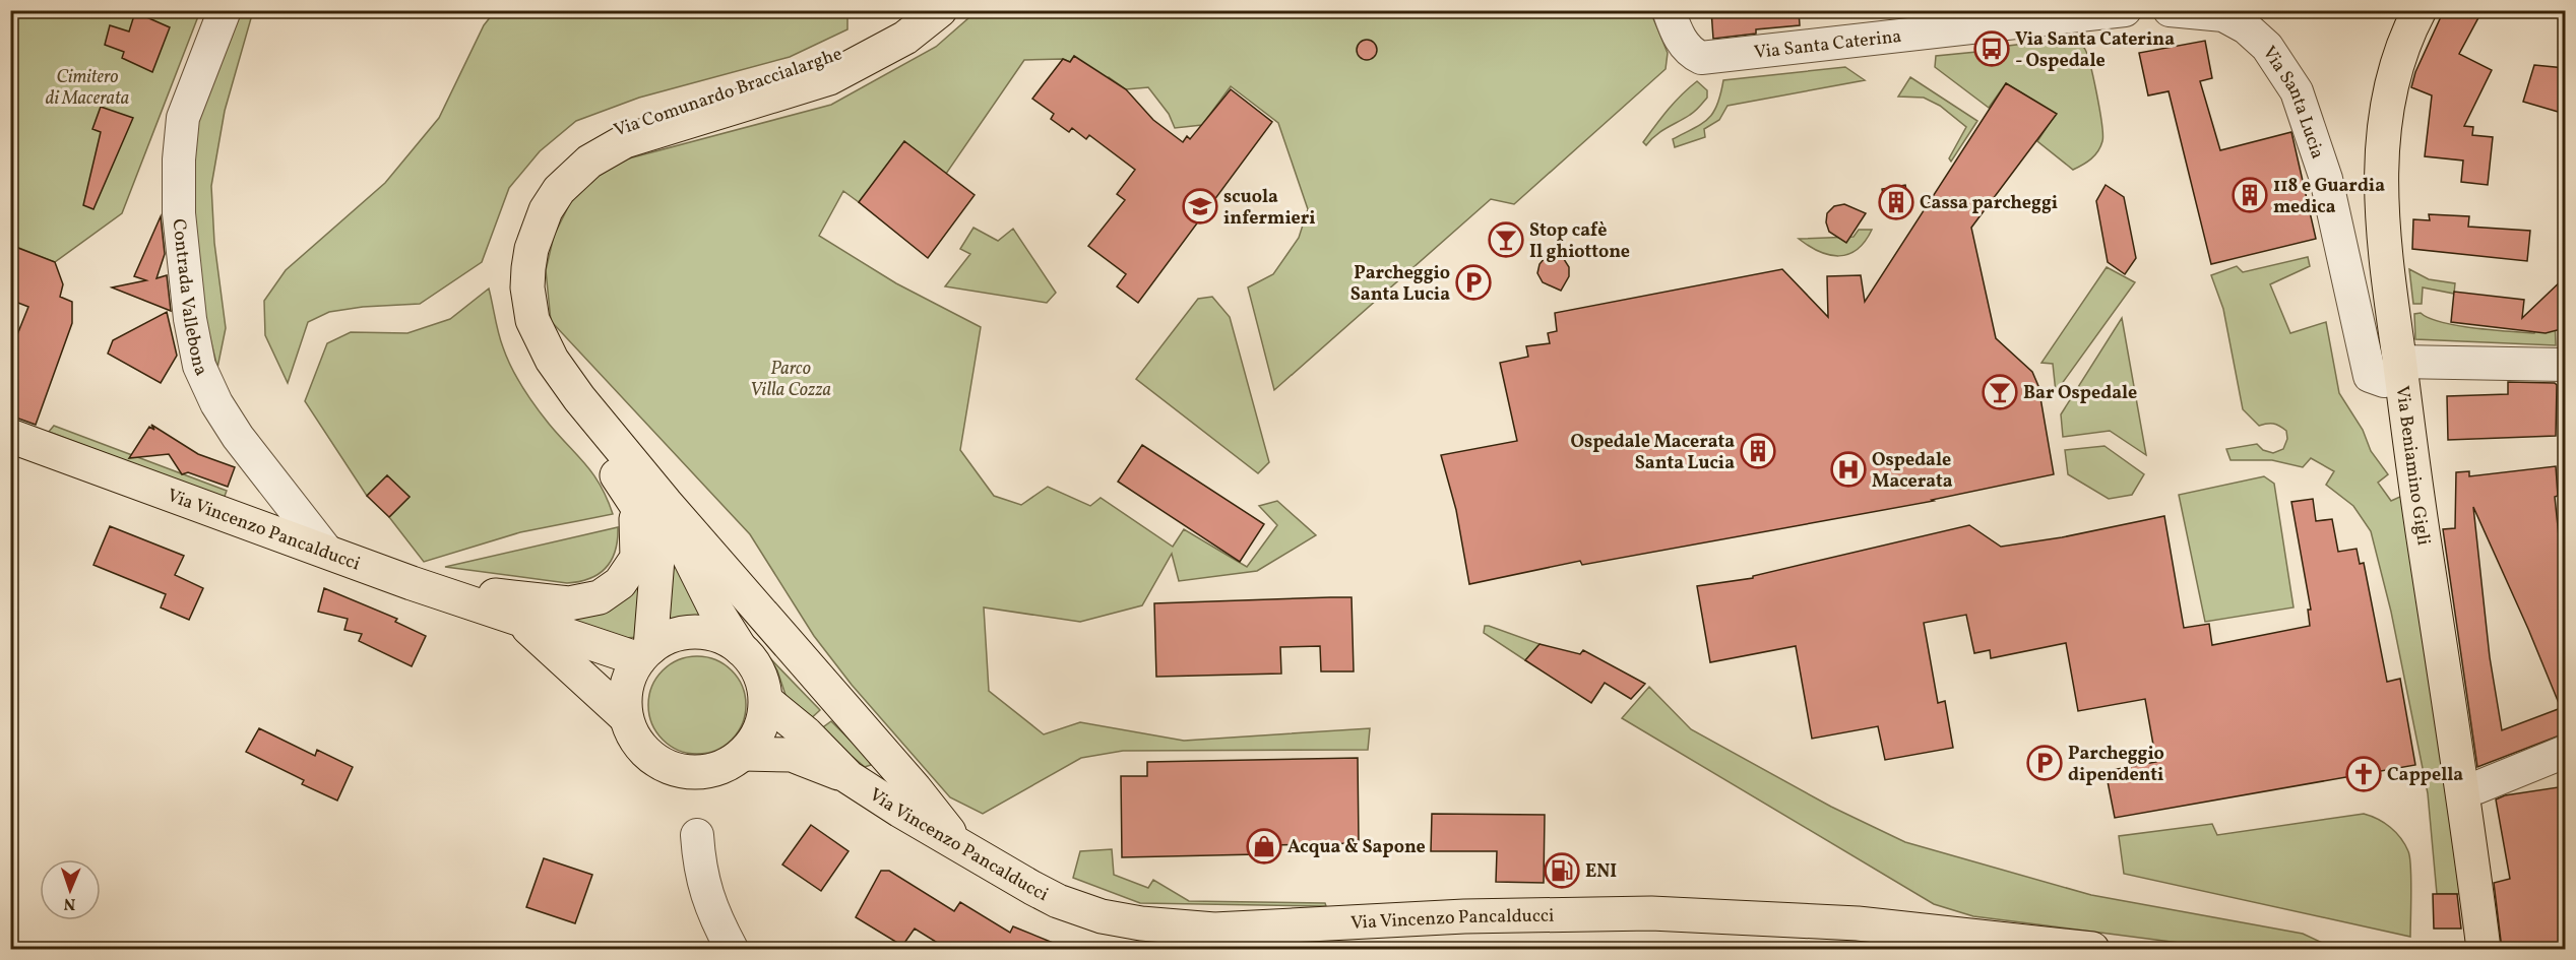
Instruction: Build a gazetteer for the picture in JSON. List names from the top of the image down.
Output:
{
  "streets": {
    "main road": ["Via Comunardo Braccialarghe", "Via Beniamino Gigli", "Via Vincenzo Pancalducci"],
    "street": ["Via Santa Caterina", "Via Santa Lucia", "Contrada Vallebona"]
  },
  "crossings": [
    ["Via Santa Lucia", "Via Beniamino Gigli"],
    ["Contrada Vallebona", "Via Vincenzo Pancalducci"]
  ],
  "parks": ["Cimitero di Macerata", "Parco Villa Cozza"],
  "places": {
    "bus stop": ["Via Santa Caterina - Ospedale"],
    "building": ["118 e Guardia medica", "Cassa parcheggi", "Ospedale Macerata Santa Lucia"],
    "school or university": ["scuola infermieri"],
    "bar": ["Stop cafè Il ghiottone", "Bar Ospedale"],
    "parking": ["Parcheggio Santa Lucia", "Parcheggio dipendenti"],
    "hospital": ["Ospedale Macerata"],
    "church": ["Cappella"],
    "shop": ["Acqua & Sapone"],
    "fuel station": ["ENI"]
  },
  "north": "bottom"
}
